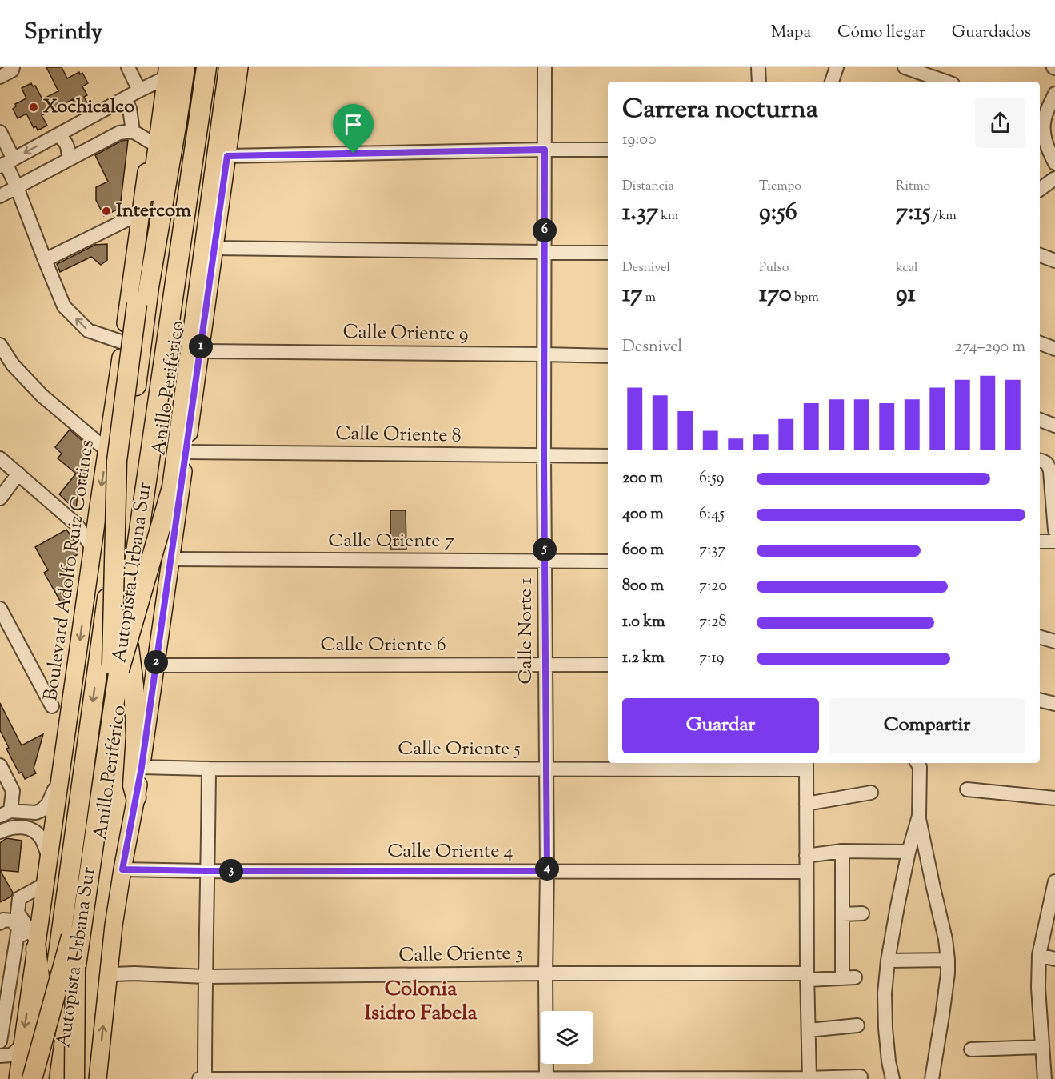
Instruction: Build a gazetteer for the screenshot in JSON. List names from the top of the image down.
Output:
{
  "streets": {
    "highway": ["Anillo Periférico", "Autopista Urbana Sur"],
    "main road": ["Boulevard Adolfo Ruiz Cortines"],
    "street": [
      "Calle Oriente 9",
      "Calle Oriente 8",
      "Calle Oriente 7",
      "Calle Norte 1",
      "Calle Oriente 6",
      "Calle Oriente 5",
      "Calle Oriente 4",
      "Calle Oriente 3"
    ]
  },
  "crossings": [
    ["Calle Oriente 9", "Calle Norte 1"],
    ["Calle Oriente 8", "Calle Norte 1"],
    ["Calle Oriente 7", "Calle Norte 1"],
    ["Calle Norte 1", "Calle Oriente 6"],
    ["Calle Norte 1", "Calle Oriente 5"],
    ["Calle Norte 1", "Calle Oriente 4"],
    ["Calle Norte 1", "Calle Oriente 3"]
  ],
  "districts": ["Colonia Isidro Fabela"],
  "places": ["Xochicalco", "Intercom"],
  "page": {
    "header": "Sprintly",
    "nav": ["Mapa", "Cómo llegar", "Guardados"],
    "heading": ["Carrera nocturna", "19:00"],
    "stats": [
      ["Distancia", "1.37 km"],
      ["Tiempo", "9:56"],
      ["Ritmo", "7:15 /km"],
      ["Desnivel", "17 m"],
      ["Pulso", "170 bpm"],
      ["kcal", "91"]
    ],
    "pins": [
      "6",
      "1",
      "5",
      "2",
      "4",
      "3"
    ],
    "chart": ["Desnivel", "274–290 m"],
    "list": [
      {
        "name": "200 m",
        "note": "6:59"
      },
      {
        "name": "400 m",
        "note": "6:45"
      },
      {
        "name": "600 m",
        "note": "7:37"
      },
      {
        "name": "800 m",
        "note": "7:20"
      },
      {
        "name": "1.0 km",
        "note": "7:28"
      },
      {
        "name": "1.2 km",
        "note": "7:19"
      }
    ],
    "buttons": ["Guardar", "Compartir"]
  }
}
